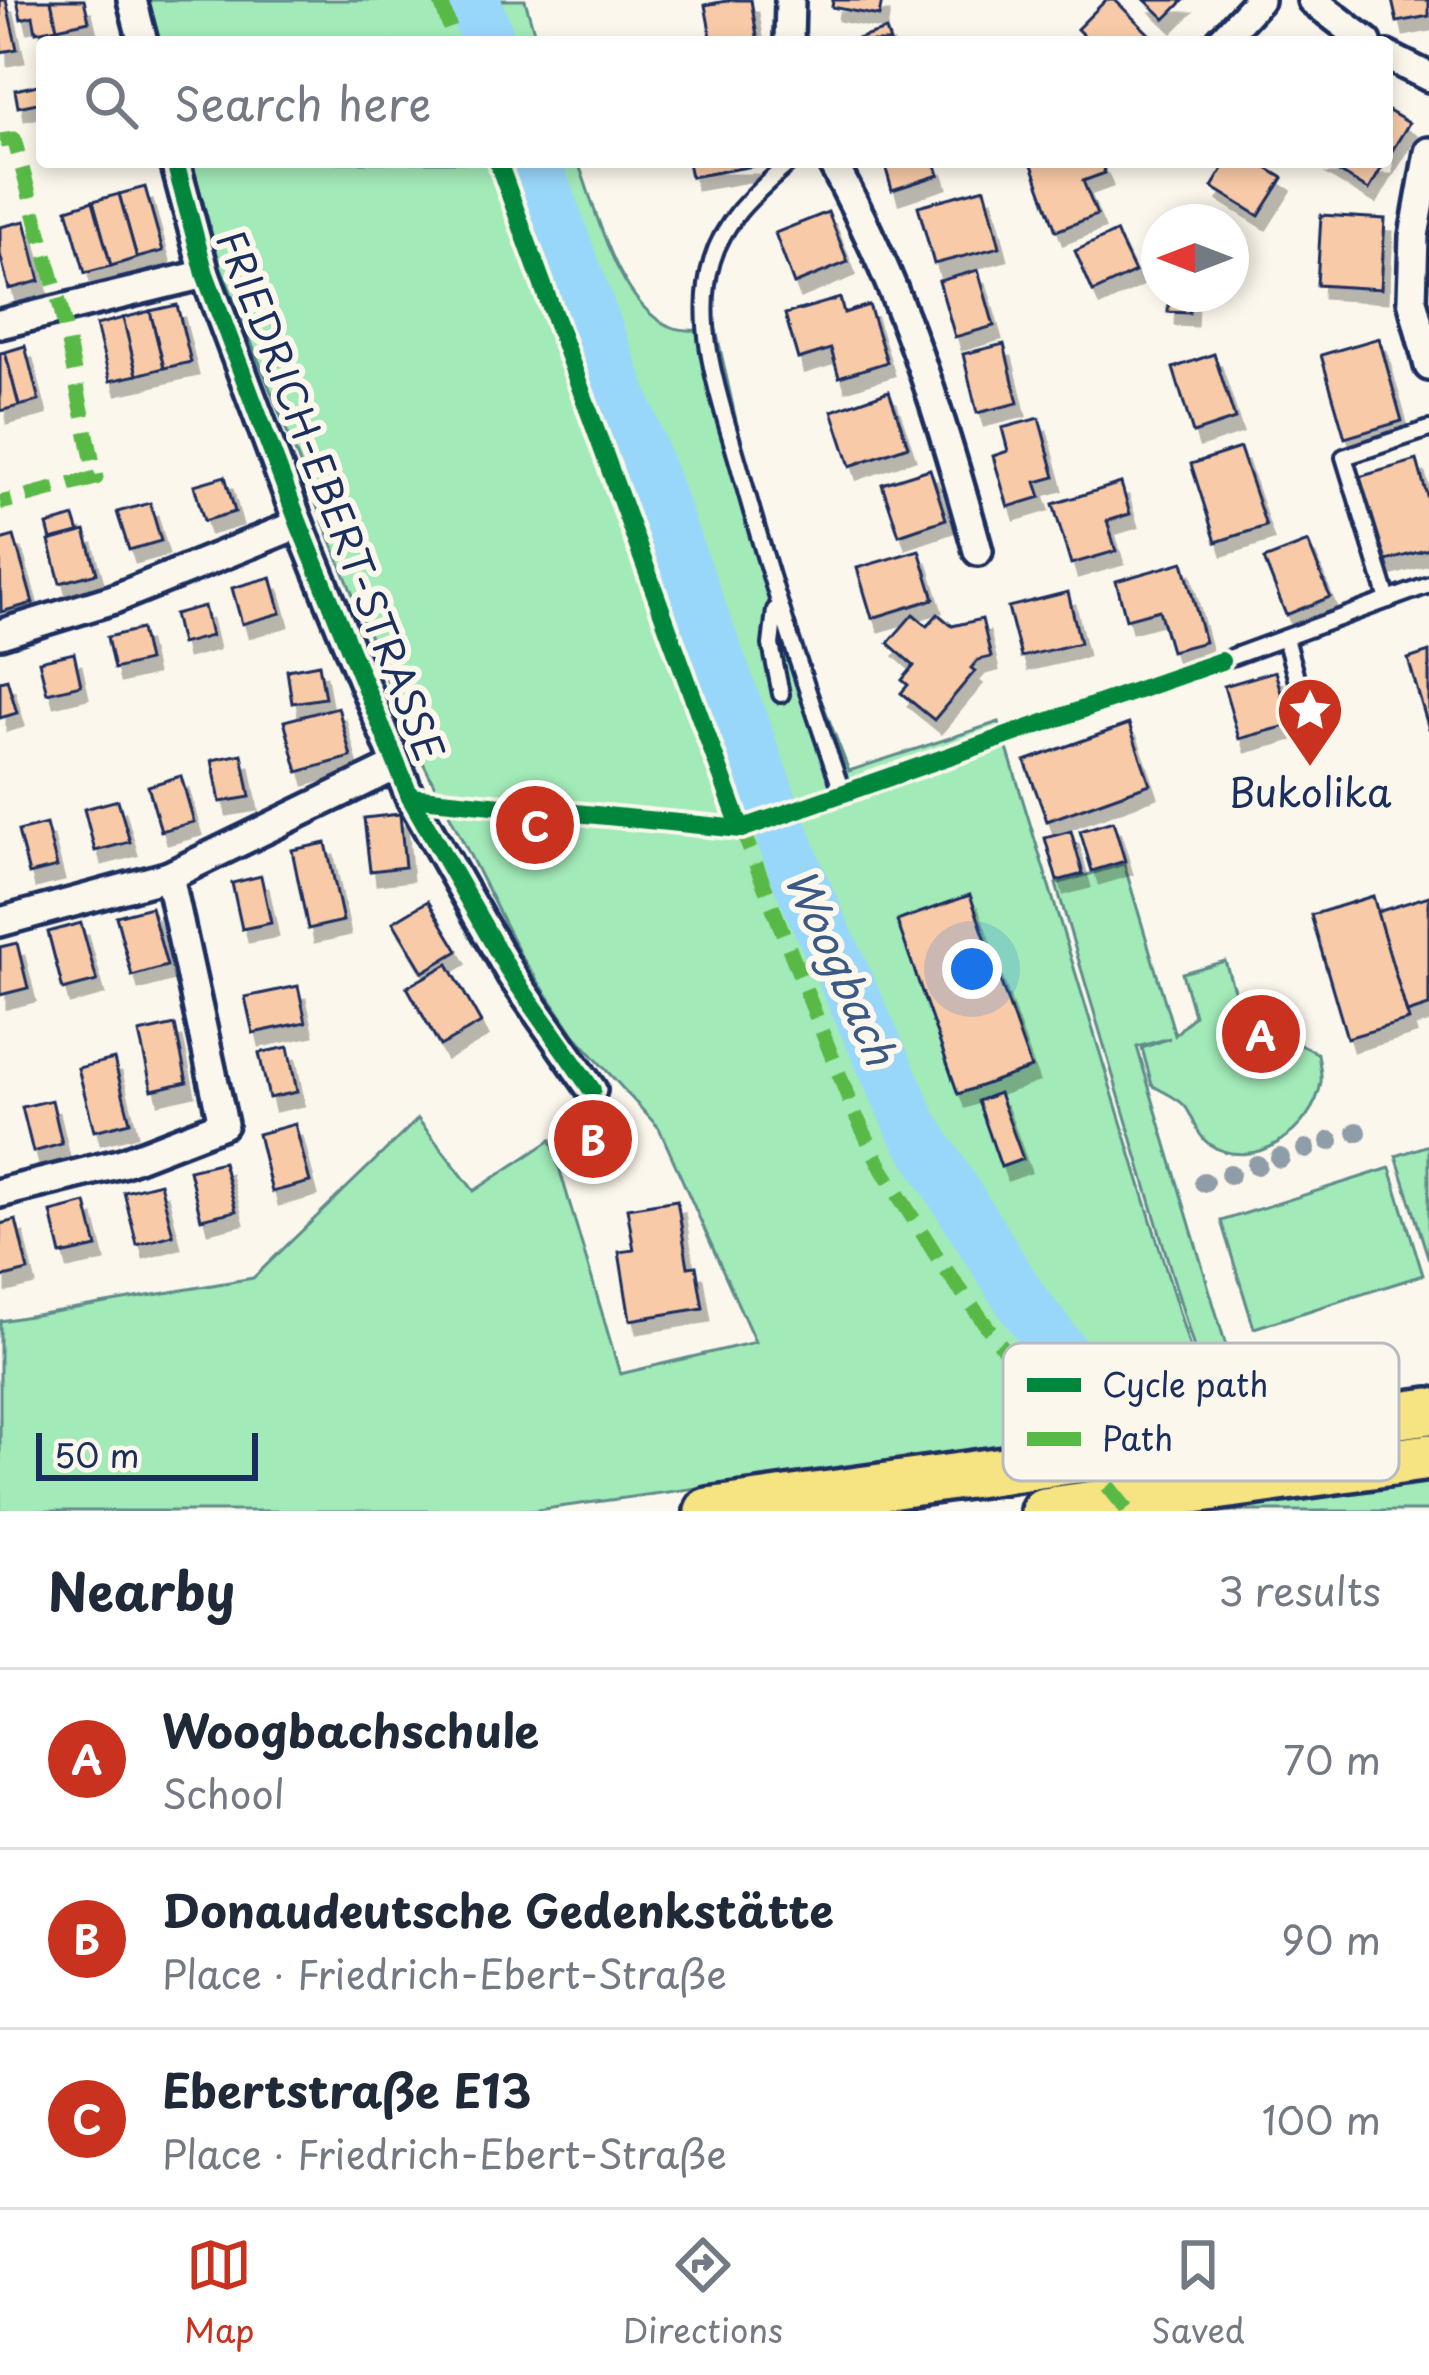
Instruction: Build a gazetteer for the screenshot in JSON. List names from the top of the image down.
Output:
{
  "streets": {
    "street": ["FRIEDRICH-EBERT-STRASSE"]
  },
  "water": ["Woogbach"],
  "places": {
    "place": ["Bukolika"]
  },
  "legend": ["Cycle path", "Path"],
  "scale_bar": "50 m",
  "north": "left",
  "page": {
    "search": "Search here",
    "pins": ["C", "A", "B"],
    "scale": "50 m",
    "heading": ["Nearby", "3 results"],
    "list": [
      {
        "mark": "A",
        "name": "Woogbachschule",
        "note": "School",
        "value": "70 m"
      },
      {
        "mark": "B",
        "name": "Donaudeutsche Gedenkstätte",
        "note": "Place · Friedrich-Ebert-Straße",
        "value": "90 m"
      },
      {
        "mark": "C",
        "name": "Ebertstraße E13",
        "note": "Place · Friedrich-Ebert-Straße",
        "value": "100 m"
      }
    ],
    "nav": ["Map", "Directions", "Saved"]
  }
}
